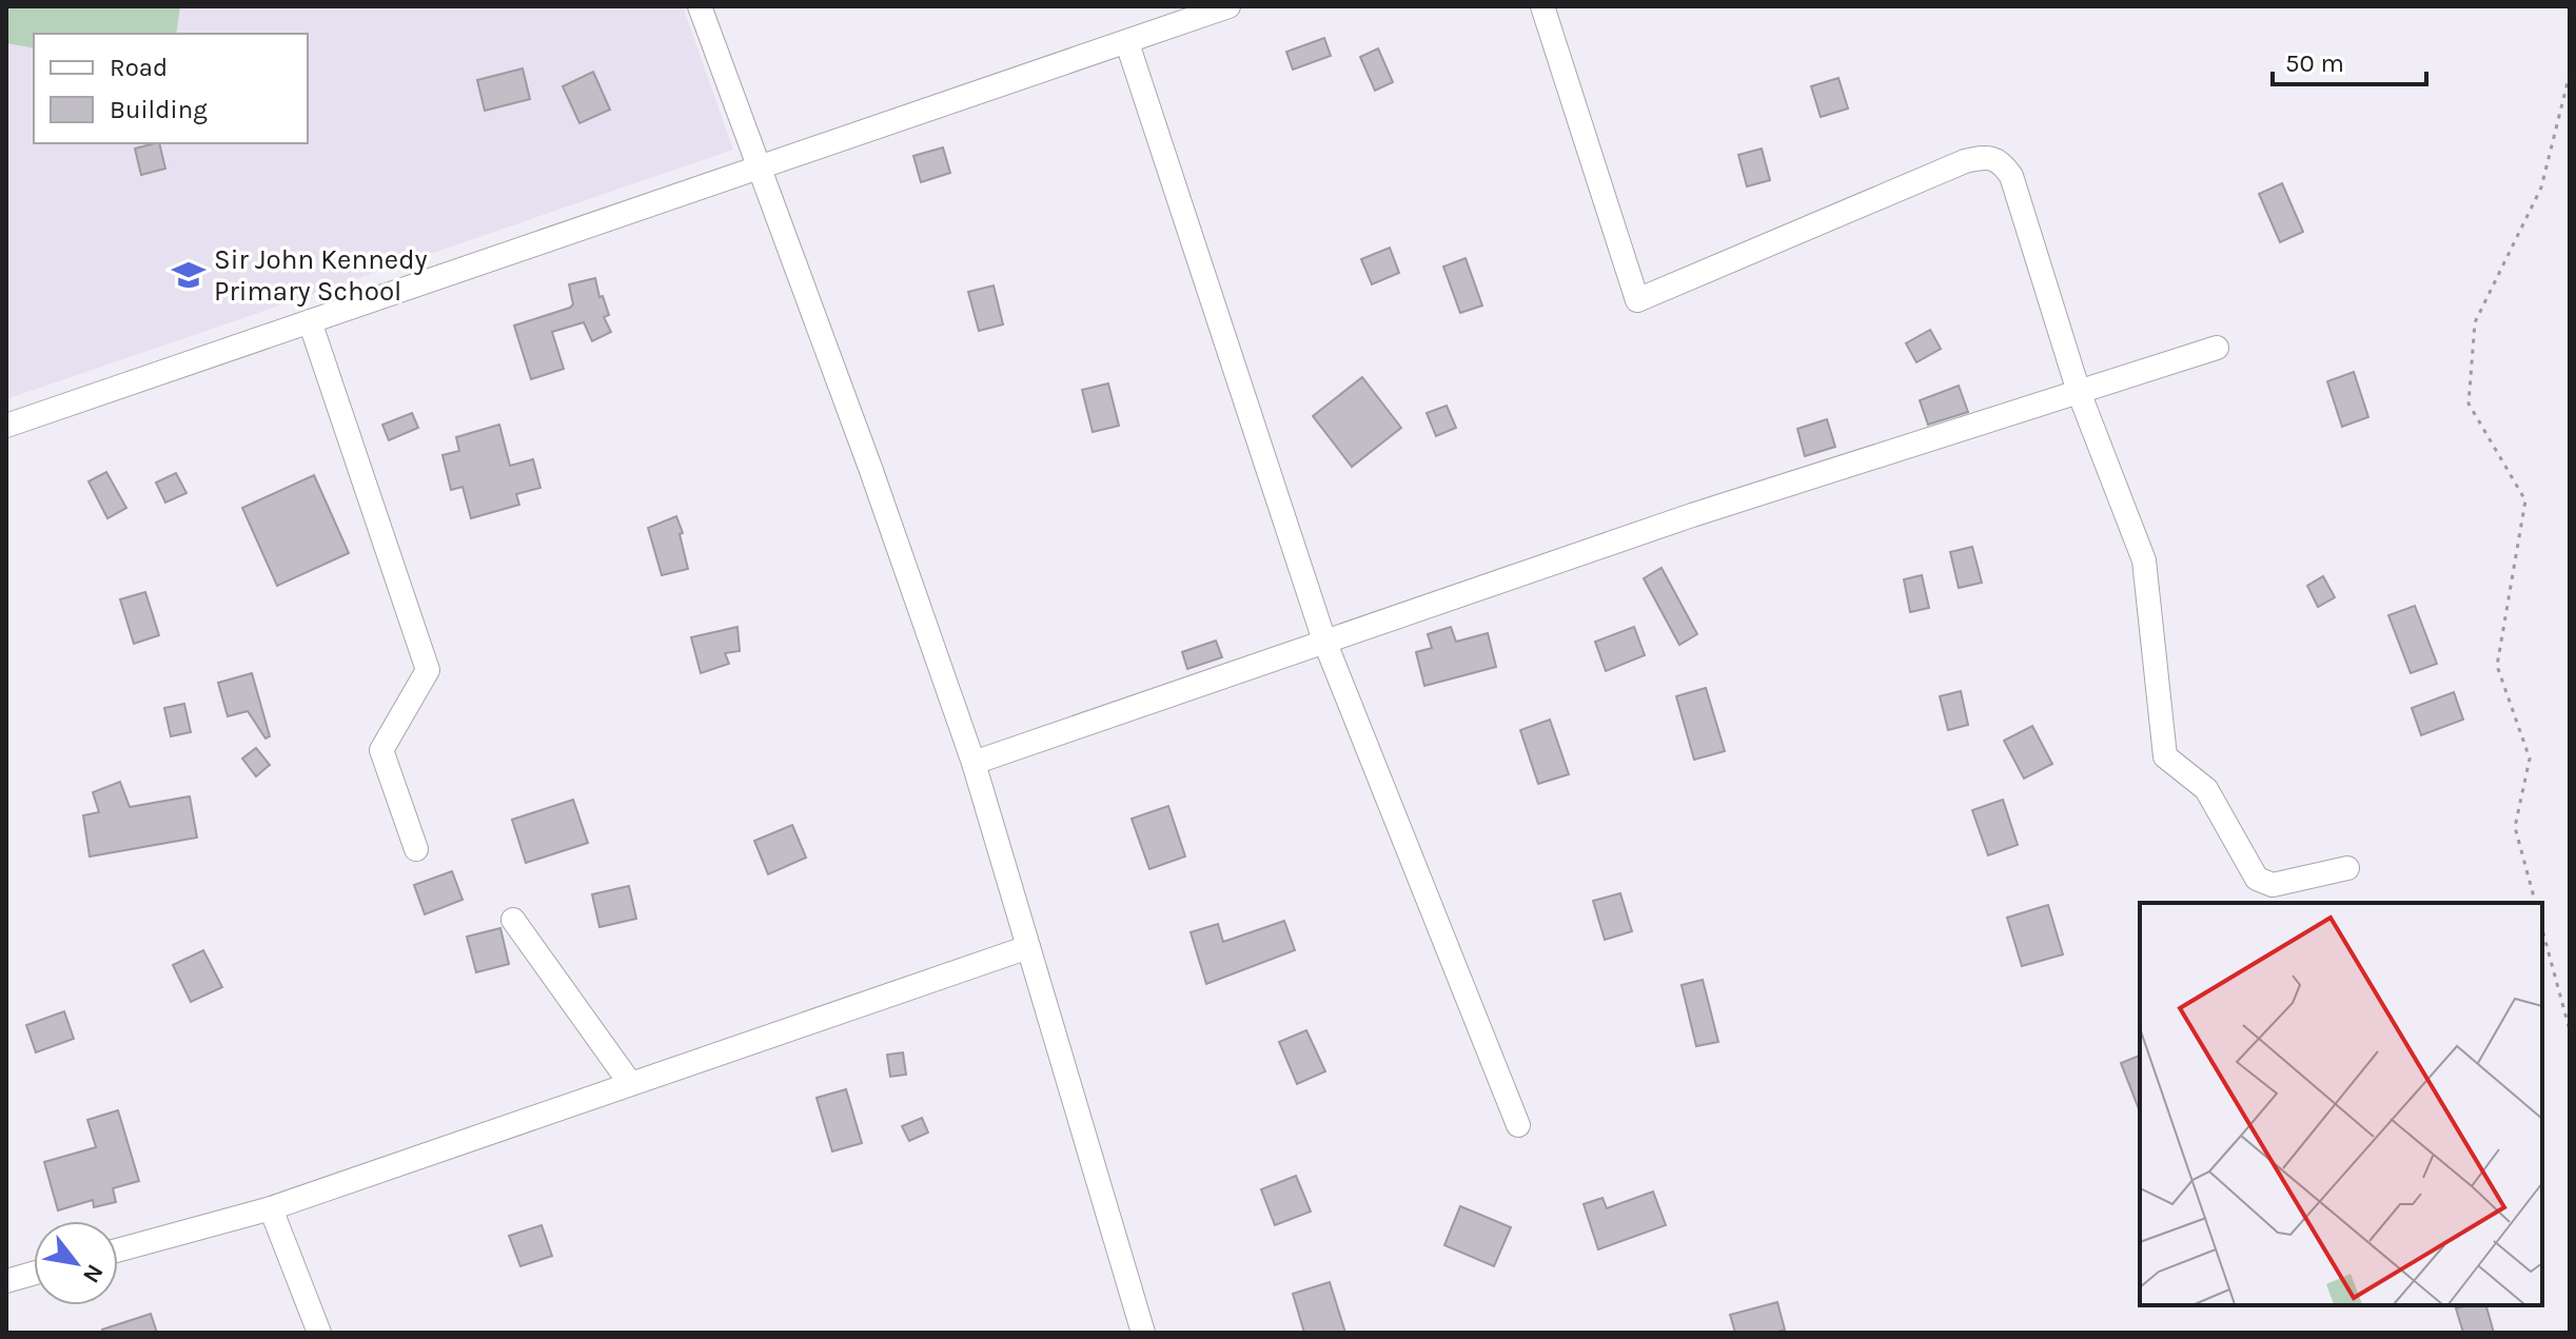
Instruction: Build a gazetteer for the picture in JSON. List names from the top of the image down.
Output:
{
  "places": {
    "school or university": ["Sir John Kennedy Primary School"]
  },
  "legend": ["Road", "Building"],
  "scale_bar": "50 m",
  "north": "bottom right"
}
